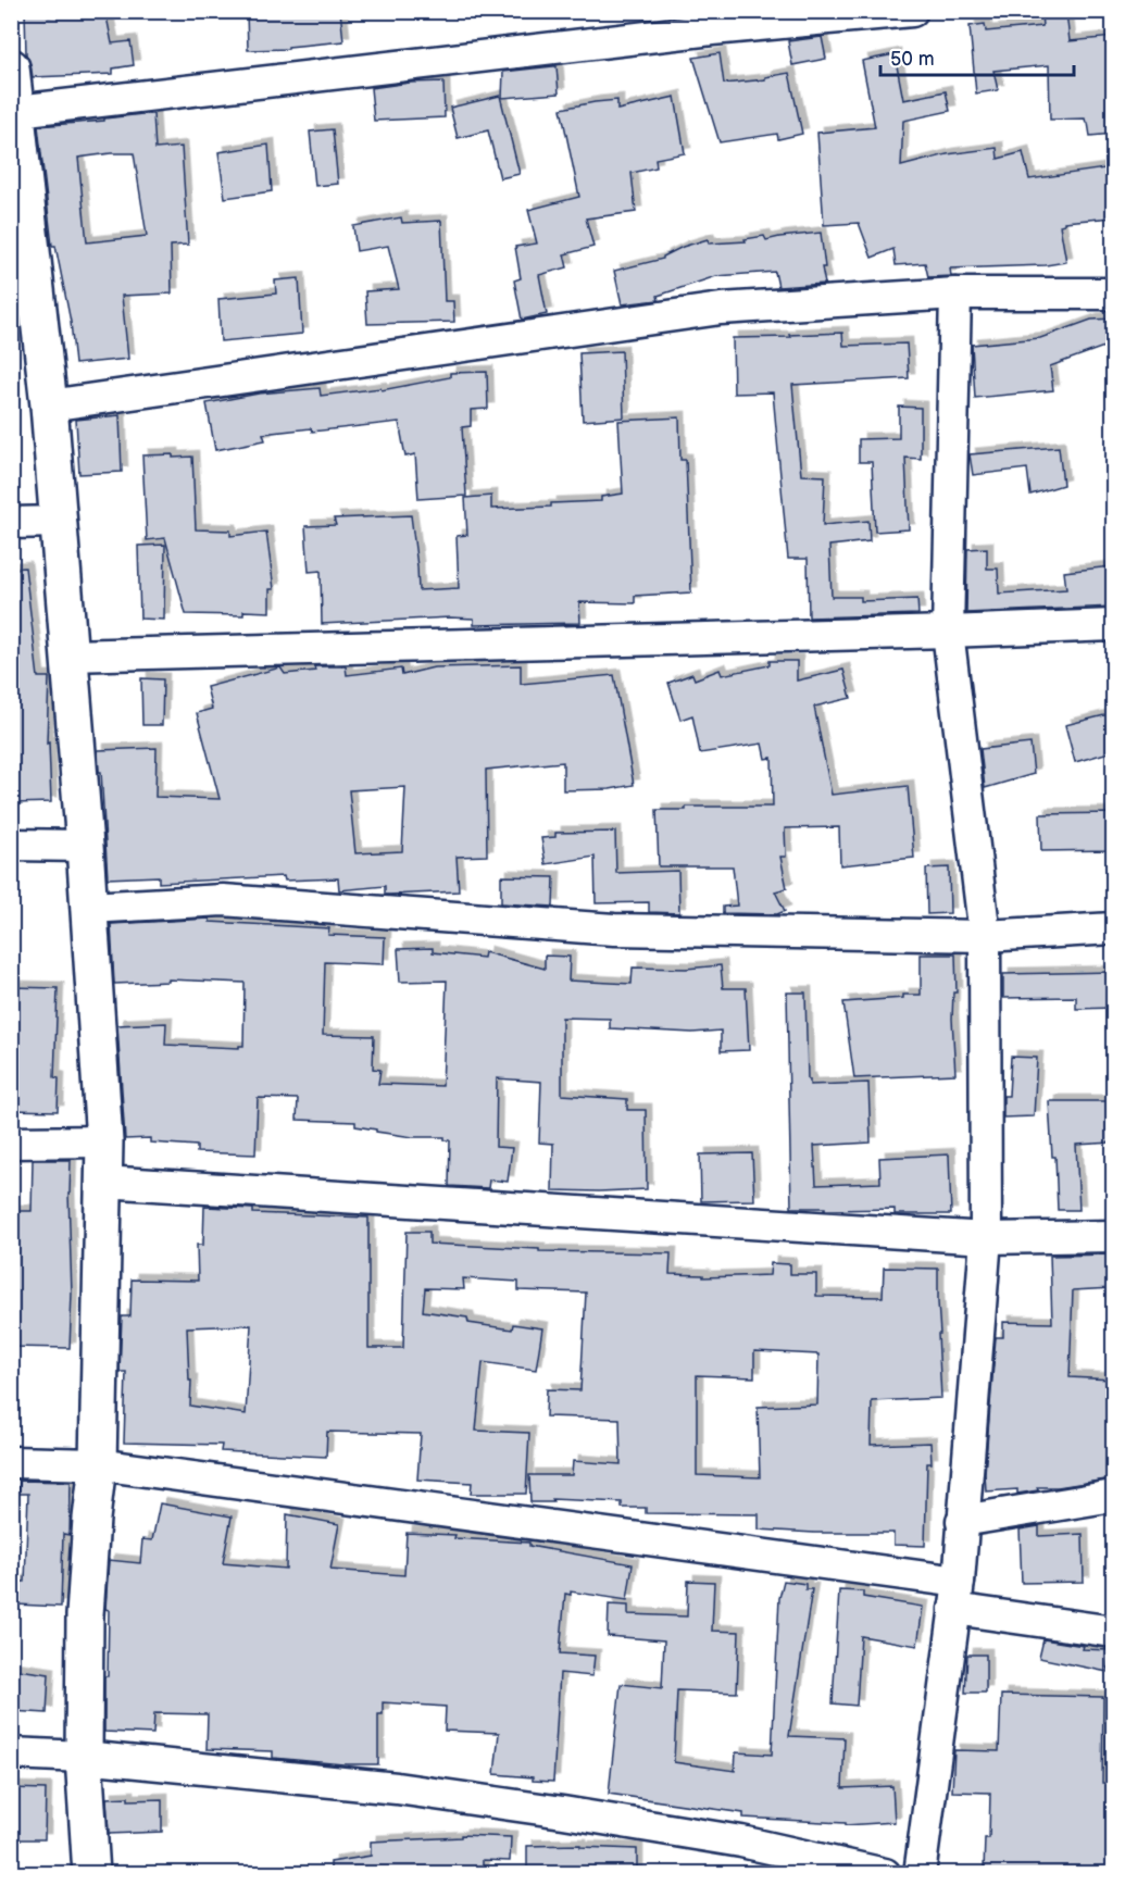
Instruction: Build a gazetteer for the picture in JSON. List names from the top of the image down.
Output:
{
  "scale_bar": "50 m"
}
